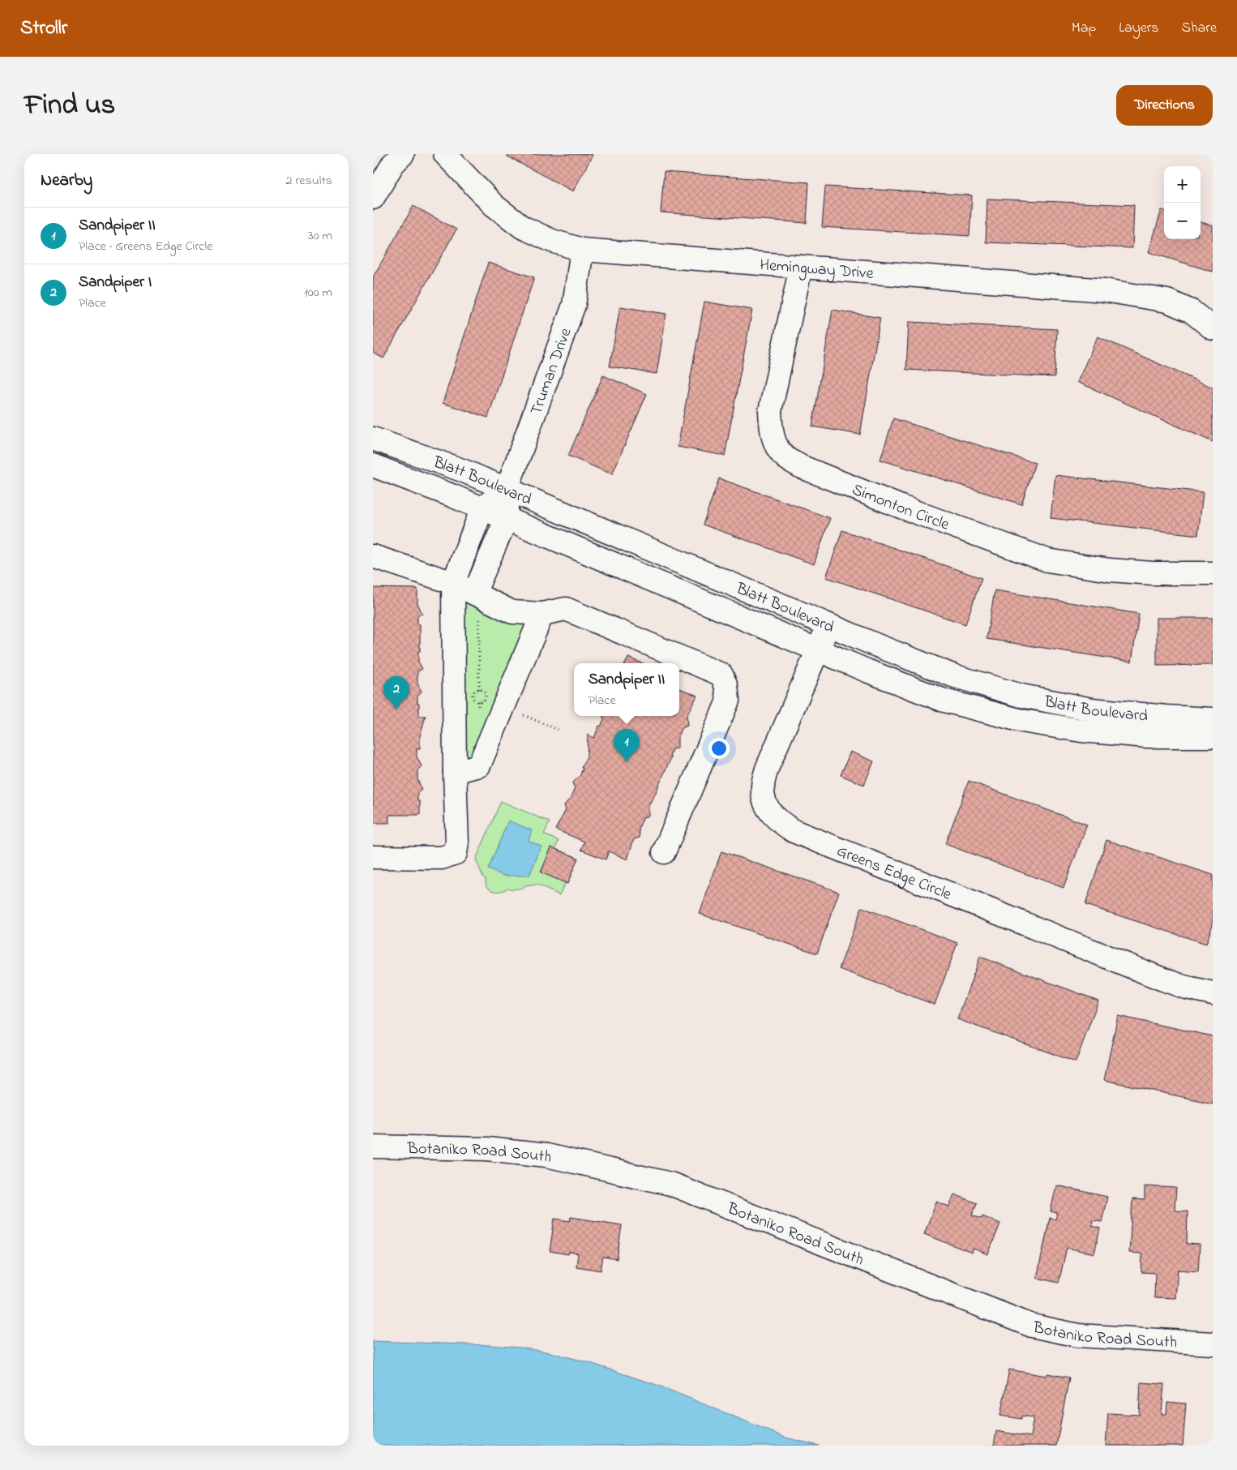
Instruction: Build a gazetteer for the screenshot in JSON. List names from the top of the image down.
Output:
{
  "streets": {
    "street": [
      "Hemingway Drive",
      "Truman Drive",
      "Blatt Boulevard",
      "Simonton Circle",
      "Greens Edge Circle",
      "Botaniko Road South"
    ]
  },
  "crossings": [
    ["Hemingway Drive", "Truman Drive"],
    ["Hemingway Drive", "Simonton Circle"],
    ["Truman Drive", "Blatt Boulevard"],
    ["Blatt Boulevard", "Greens Edge Circle"]
  ],
  "page": {
    "header": "Strollr",
    "nav": ["Map", "Layers", "Share"],
    "title": "Find us",
    "buttons": "Directions",
    "heading": ["Nearby", "2 results"],
    "map_buttons": ["+", "−"],
    "list": [
      {
        "mark": "1",
        "name": "Sandpiper II",
        "note": "Place · Greens Edge Circle",
        "value": "30 m"
      },
      {
        "mark": "2",
        "name": "Sandpiper I",
        "note": "Place",
        "value": "100 m"
      }
    ],
    "popup": ["Sandpiper II", "Place"],
    "pins": ["2", "1"]
  }
}
